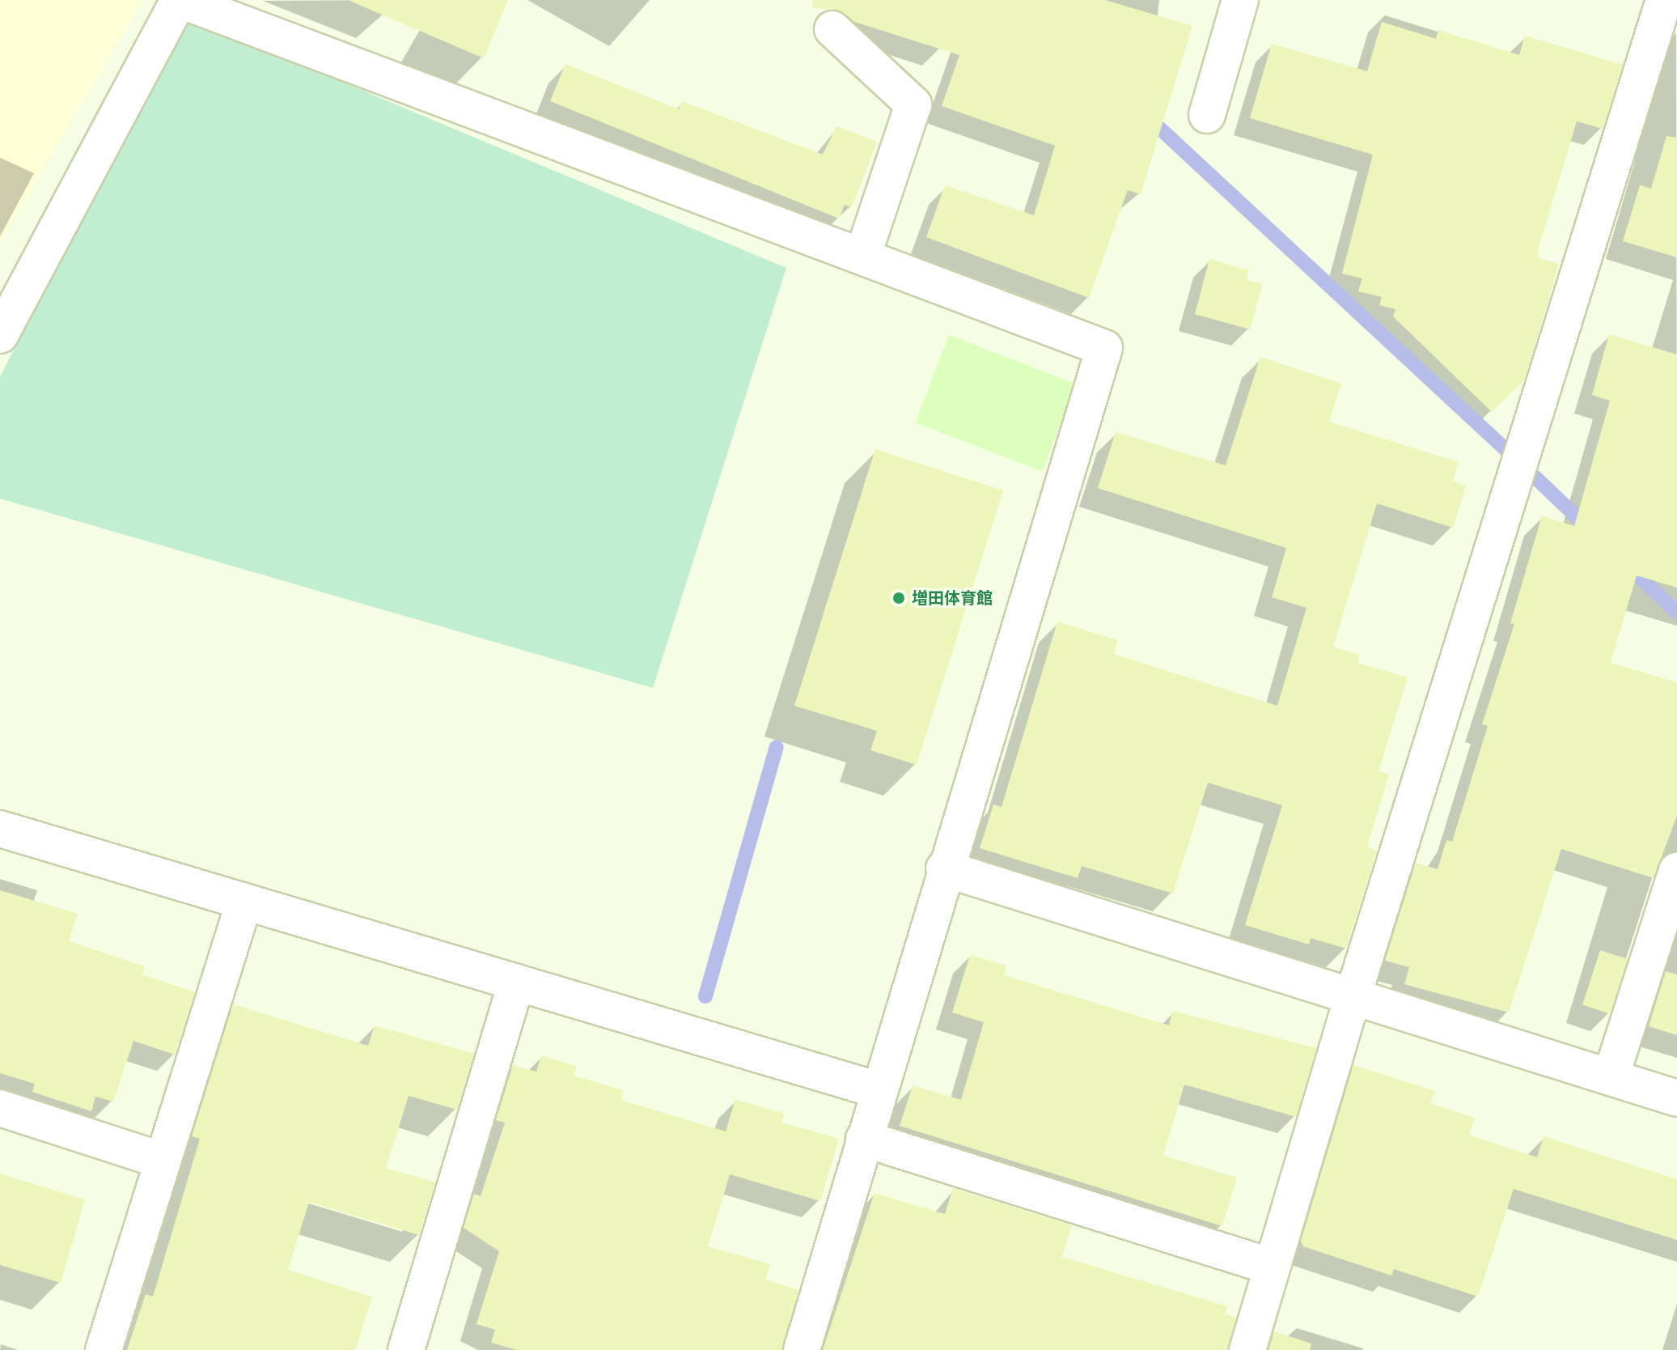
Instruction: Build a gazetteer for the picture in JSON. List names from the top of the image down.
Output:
{
  "places": ["増田体育館"]
}
